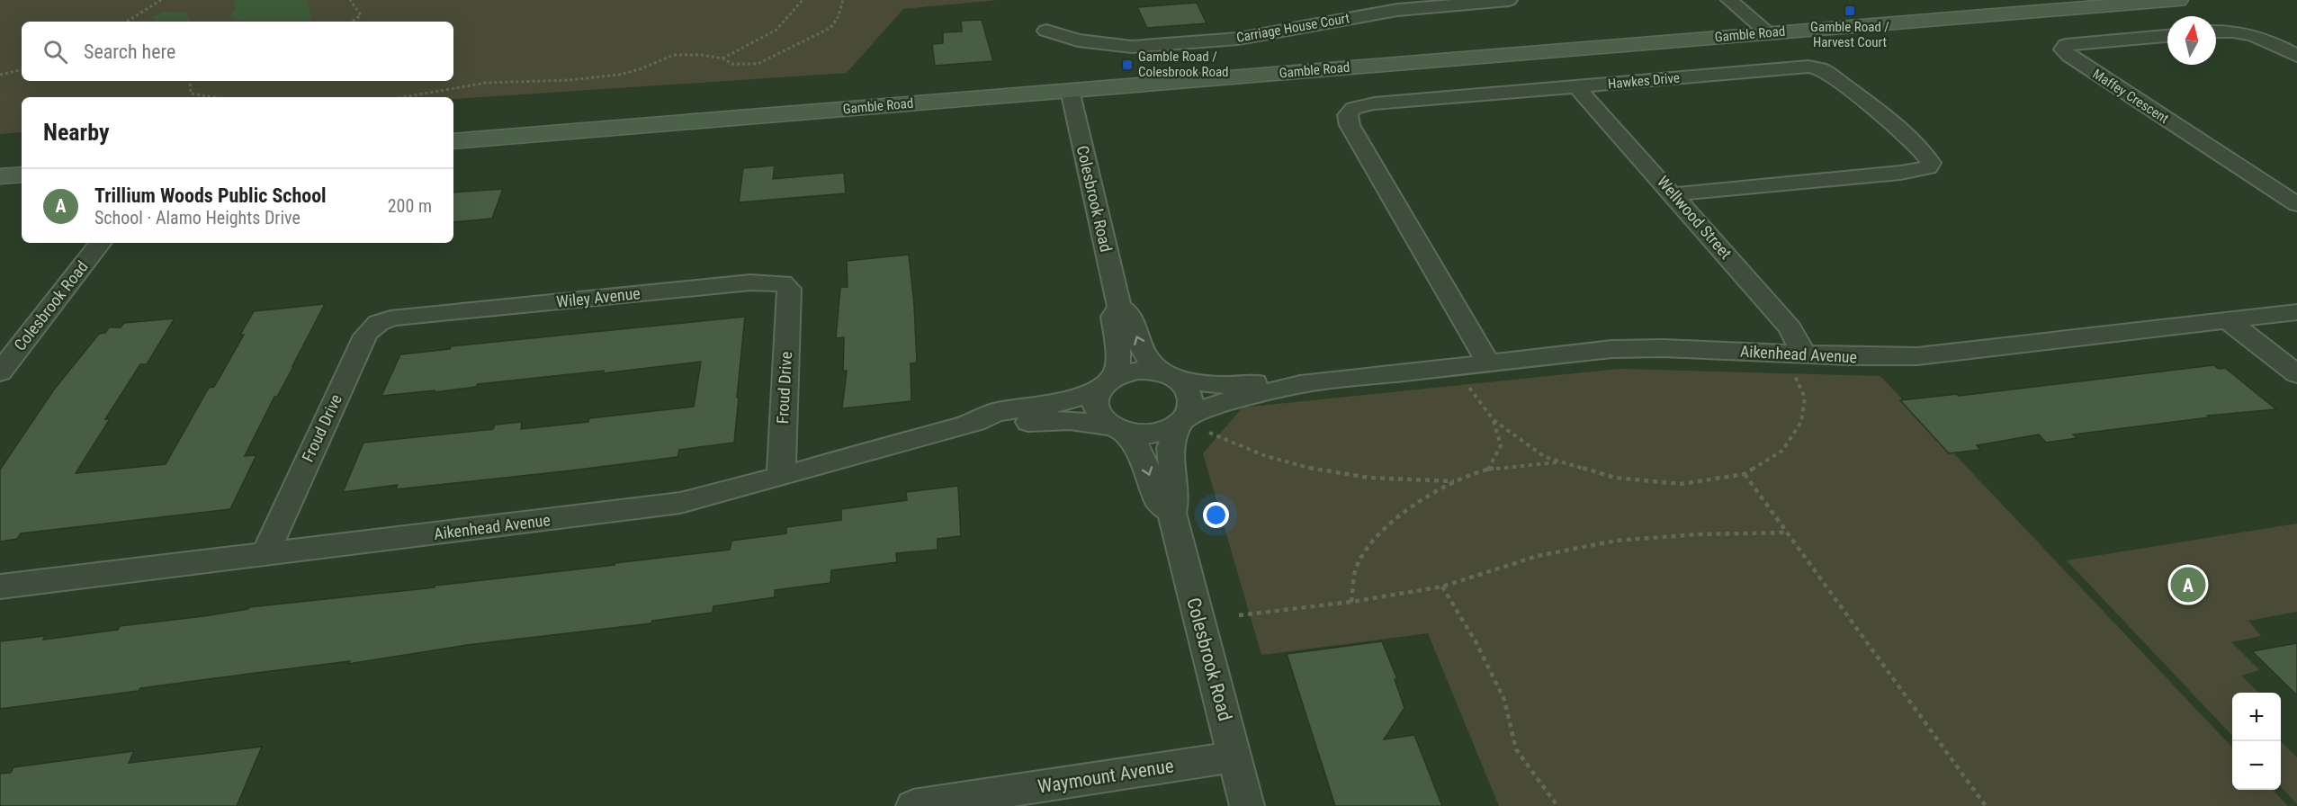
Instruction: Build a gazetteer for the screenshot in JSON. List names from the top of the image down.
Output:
{
  "streets": {
    "main road": ["Gamble Road"],
    "street": [
      "Carriage House Court",
      "Hawkes Drive",
      "Maffey Crescent",
      "Colesbrook Road",
      "Wellwood Street",
      "Wiley Avenue",
      "Aikenhead Avenue",
      "Froud Drive",
      "Waymount Avenue"
    ]
  },
  "crossings": [
    ["Gamble Road", "Colesbrook Road"],
    ["Hawkes Drive", "Wellwood Street"],
    ["Hawkes Drive", "Aikenhead Avenue"],
    ["Colesbrook Road", "Aikenhead Avenue"],
    ["Colesbrook Road", "Waymount Avenue"],
    ["Wellwood Street", "Aikenhead Avenue"],
    ["Wiley Avenue", "Froud Drive"],
    ["Aikenhead Avenue", "Froud Drive"]
  ],
  "places": {
    "transit": ["Gamble Road / Harvest Court", "Gamble Road / Colesbrook Road"]
  },
  "north": "top",
  "page": {
    "search": "Search here",
    "heading": "Nearby",
    "list": [
      {
        "mark": "A",
        "name": "Trillium Woods Public School",
        "note": "School · Alamo Heights Drive",
        "value": "200 m"
      }
    ],
    "pins": "A",
    "map_buttons": ["+", "−"]
  }
}
